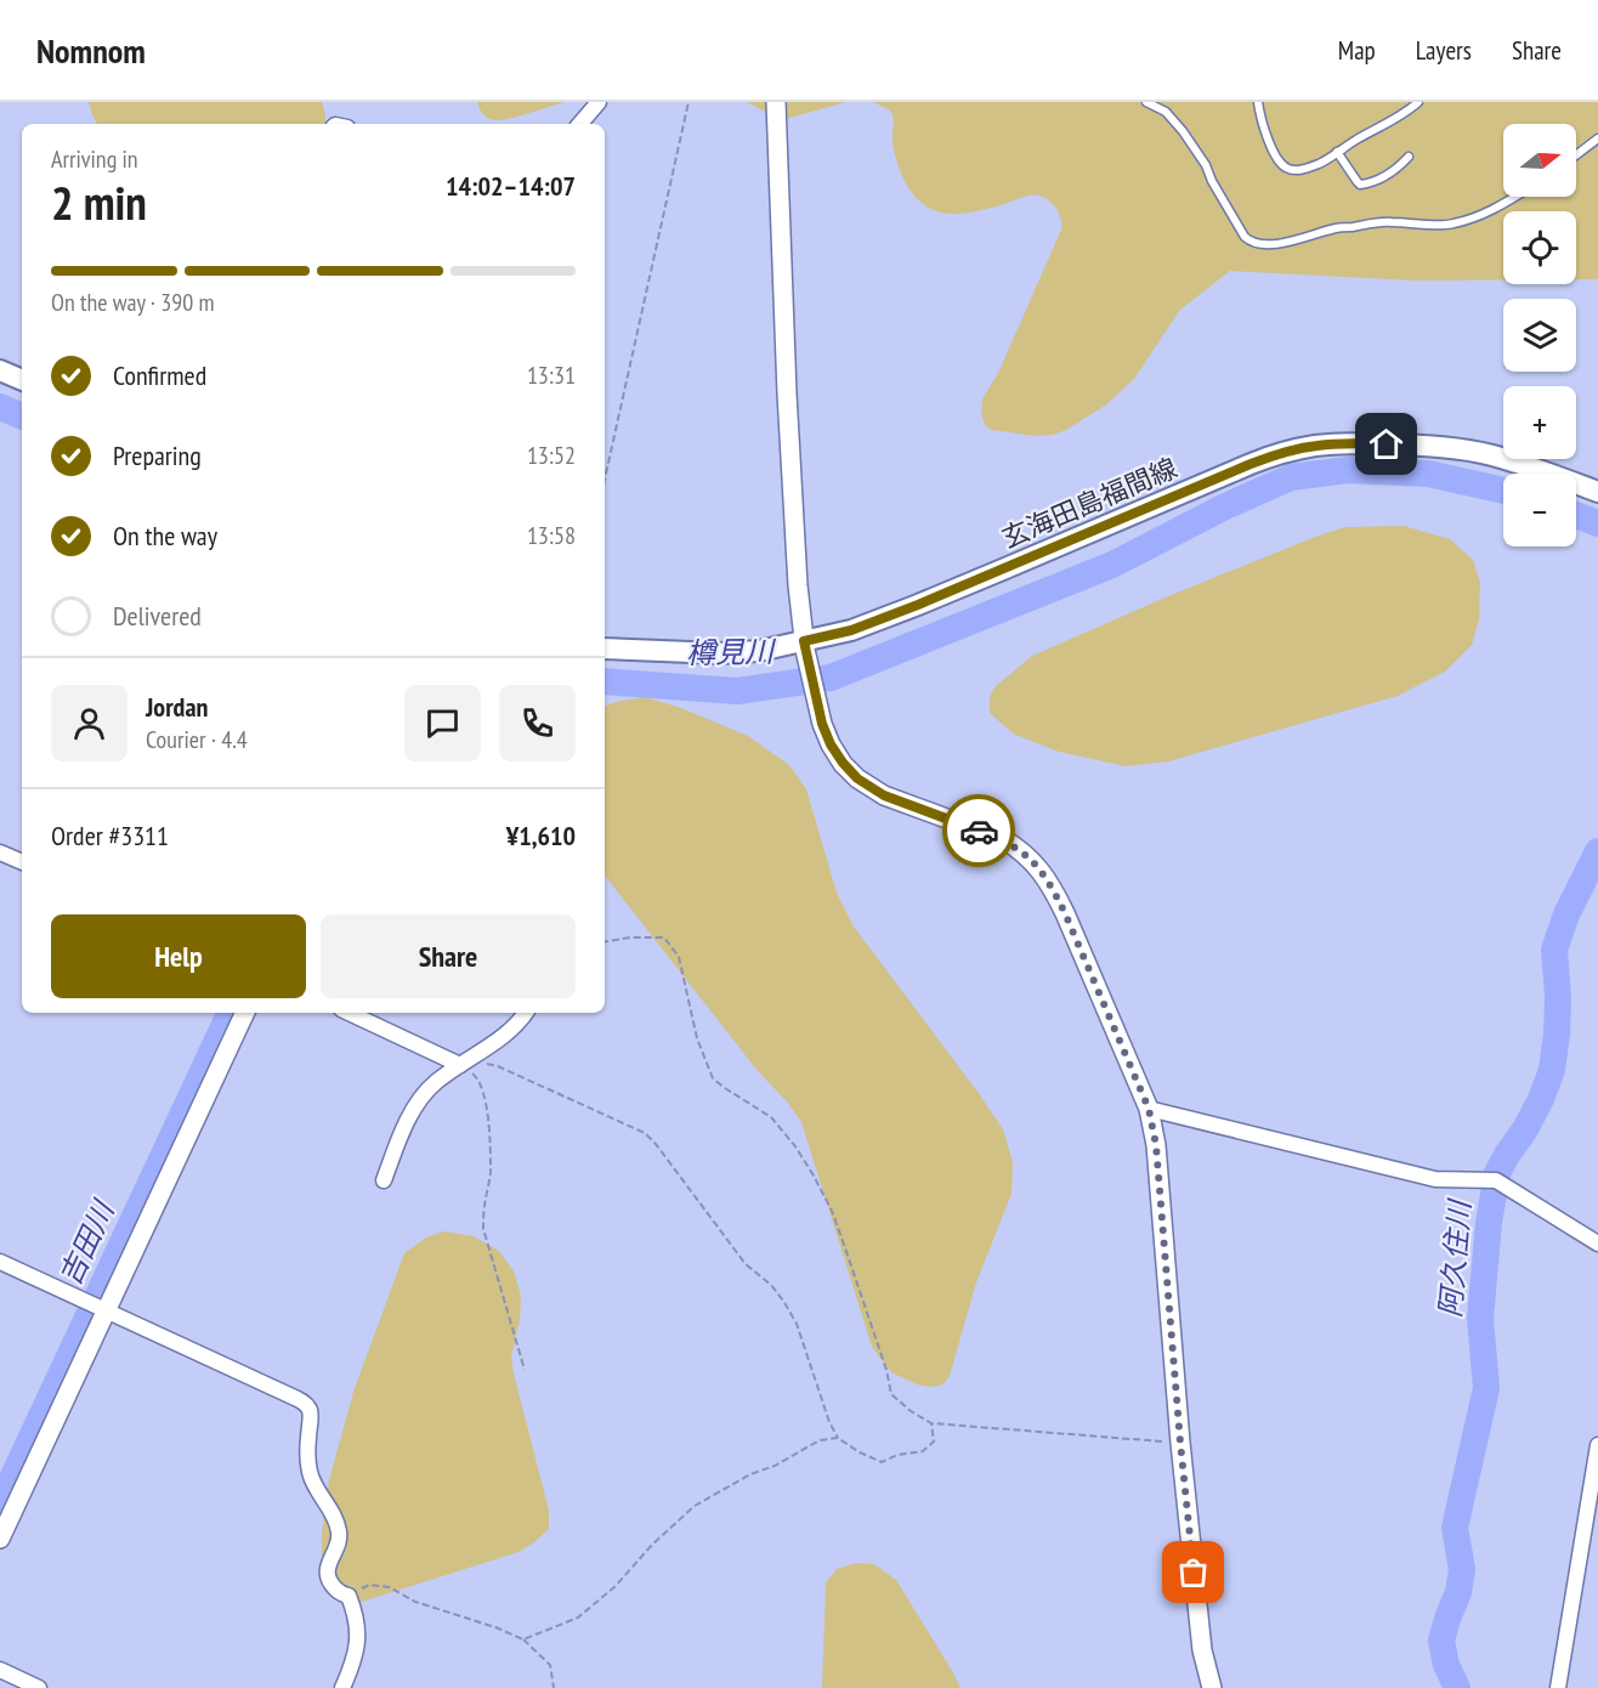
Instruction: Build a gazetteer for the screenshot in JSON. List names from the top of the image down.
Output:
{
  "streets": {
    "main road": ["玄海田島福間線"]
  },
  "water": ["樽見川", "吉田川", "阿久住川"],
  "north": "right",
  "page": {
    "header": "Nomnom",
    "nav": ["Map", "Layers", "Share"],
    "map_buttons": ["+", "−"],
    "heading": ["2 min", "Arriving in", "14:02–14:07"],
    "panel": [
      "Jordan",
      "Courier · 4.4",
      "Order #3311",
      "¥1,610"
    ],
    "bar": "On the way · 390 m",
    "list": [
      ["Confirmed", "13:31"],
      ["Preparing", "13:52"],
      ["On the way", "13:58"],
      "Delivered"
    ],
    "buttons": ["Help", "Share"]
  }
}
